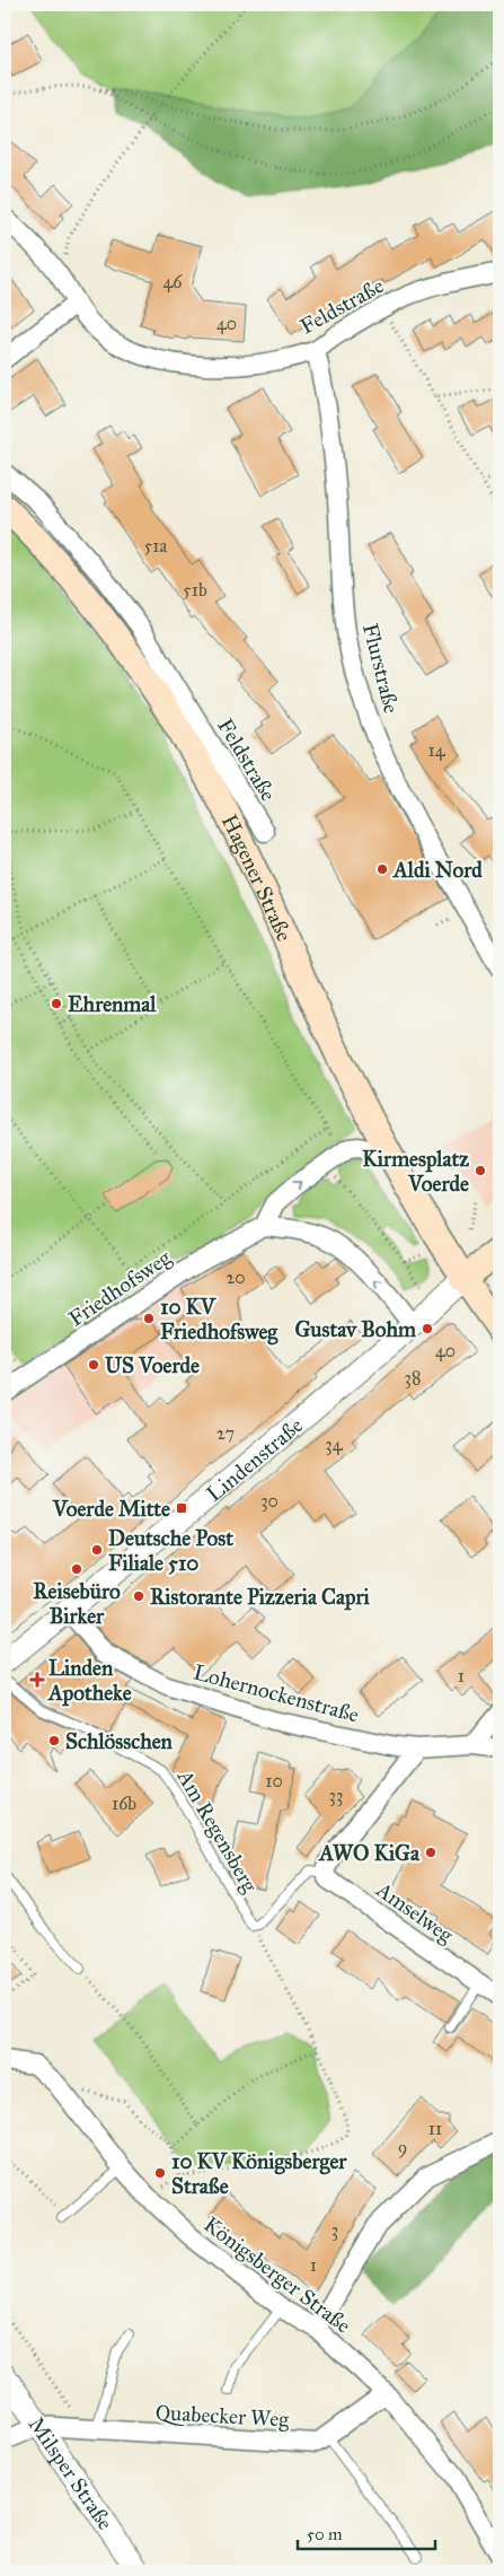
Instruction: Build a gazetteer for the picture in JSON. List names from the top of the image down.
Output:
{
  "streets": {
    "main road": ["Hagener Straße", "Lindenstraße"],
    "street": [
      "Feldstraße",
      "Flurstraße",
      "Friedhofsweg",
      "Lohernockenstraße",
      "Amselweg",
      "Königsberger Straße",
      "Quabecker Weg",
      "Milsper Straße"
    ],
    "lane": ["Am Regensberg"]
  },
  "crossings": [
    ["Feldstraße", "Flurstraße"],
    ["Hagener Straße", "Lindenstraße"],
    ["Lindenstraße", "Lohernockenstraße"],
    ["Am Regensberg", "Amselweg"],
    ["Königsberger Straße", "Quabecker Weg"],
    ["Quabecker Weg", "Milsper Straße"]
  ],
  "places": {
    "other": [
      "Aldi Nord",
      "Ehrenmal",
      "Kirmesplatz Voerde",
      "10 KV Friedhofsweg",
      "Gustav Bohm",
      "US Voerde",
      "Deutsche Post Filiale 510",
      "Reisebüro Birker",
      "Ristorante Pizzeria Capri",
      "Schlösschen",
      "AWO KiGa",
      "10 KV Königsberger Straße"
    ],
    "transit": ["Voerde Mitte"],
    "health": ["Linden Apotheke"]
  },
  "house_numbers": [
    "46",
    "40",
    "51a",
    "51b",
    "14",
    "20",
    "40",
    "38",
    "27",
    "34",
    "30",
    "1",
    "10",
    "33",
    "16b",
    "11",
    "9",
    "3",
    "1"
  ],
  "scale_bar": "50 m"
}
